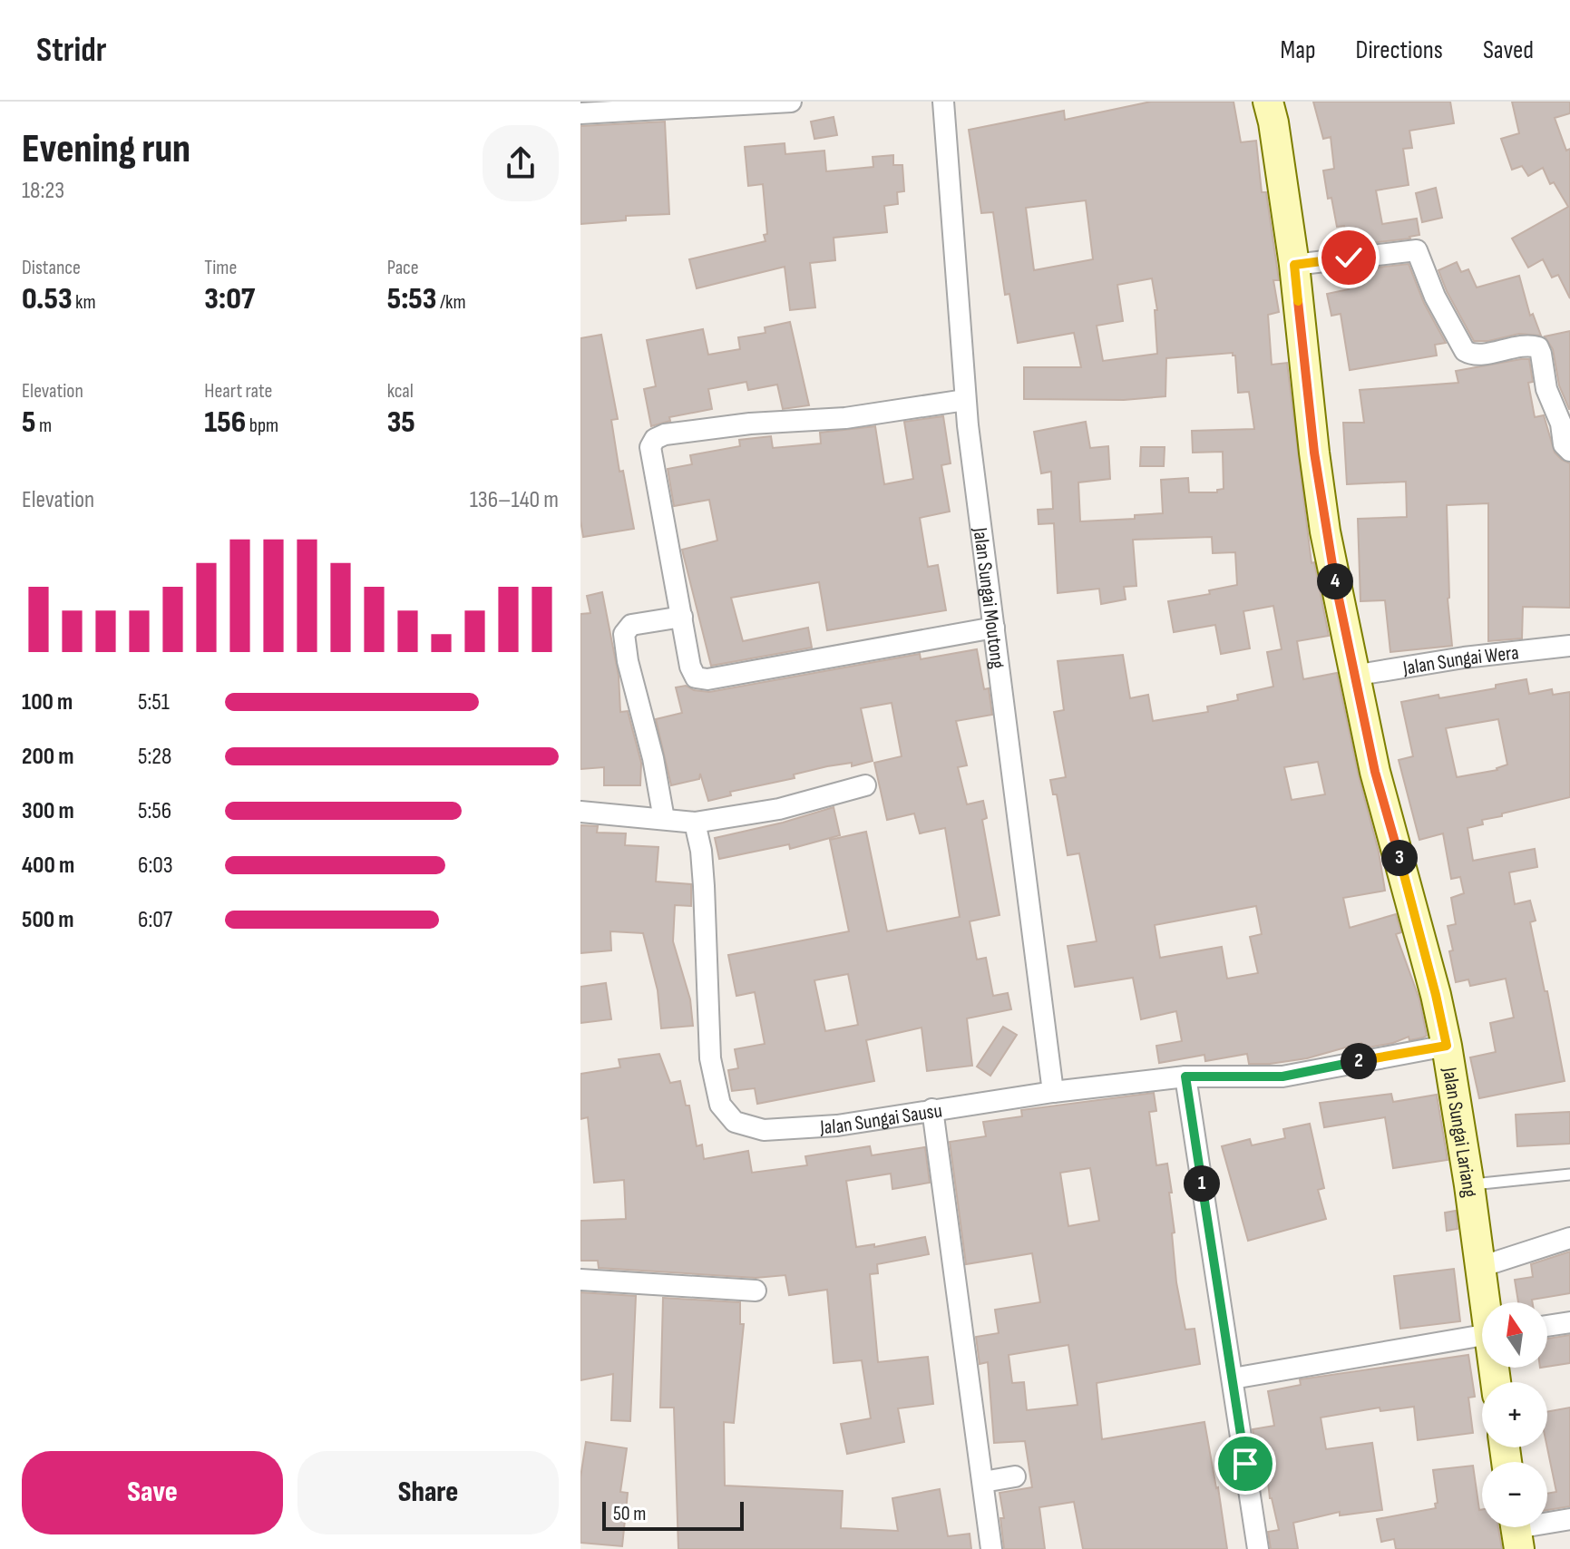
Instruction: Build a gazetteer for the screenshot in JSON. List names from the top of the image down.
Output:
{
  "streets": {
    "street": [
      "Jalan Sungai Moutong",
      "Jalan Sungai Wera",
      "Jalan Sungai Sausu",
      "Jalan Sungai Lariang"
    ]
  },
  "crossings": [
    ["Jalan Sungai Moutong", "Jalan Sungai Sausu"],
    ["Jalan Sungai Wera", "Jalan Sungai Lariang"],
    ["Jalan Sungai Sausu", "Jalan Sungai Lariang"]
  ],
  "scale_bar": "50 m",
  "north": "top",
  "page": {
    "header": "Stridr",
    "nav": ["Map", "Directions", "Saved"],
    "heading": ["Evening run", "18:23"],
    "stats": [
      ["Distance", "0.53 km"],
      ["Time", "3:07"],
      ["Pace", "5:53 /km"],
      ["Elevation", "5 m"],
      ["Heart rate", "156 bpm"],
      ["kcal", "35"]
    ],
    "chart": ["Elevation", "136–140 m"],
    "pins": [
      "4",
      "3",
      "2",
      "1"
    ],
    "list": [
      {
        "name": "100 m",
        "note": "5:51"
      },
      {
        "name": "200 m",
        "note": "5:28"
      },
      {
        "name": "300 m",
        "note": "5:56"
      },
      {
        "name": "400 m",
        "note": "6:03"
      },
      {
        "name": "500 m",
        "note": "6:07"
      }
    ],
    "map_buttons": ["+", "−"],
    "buttons": ["Save", "Share"],
    "scale": "50 m"
  }
}
